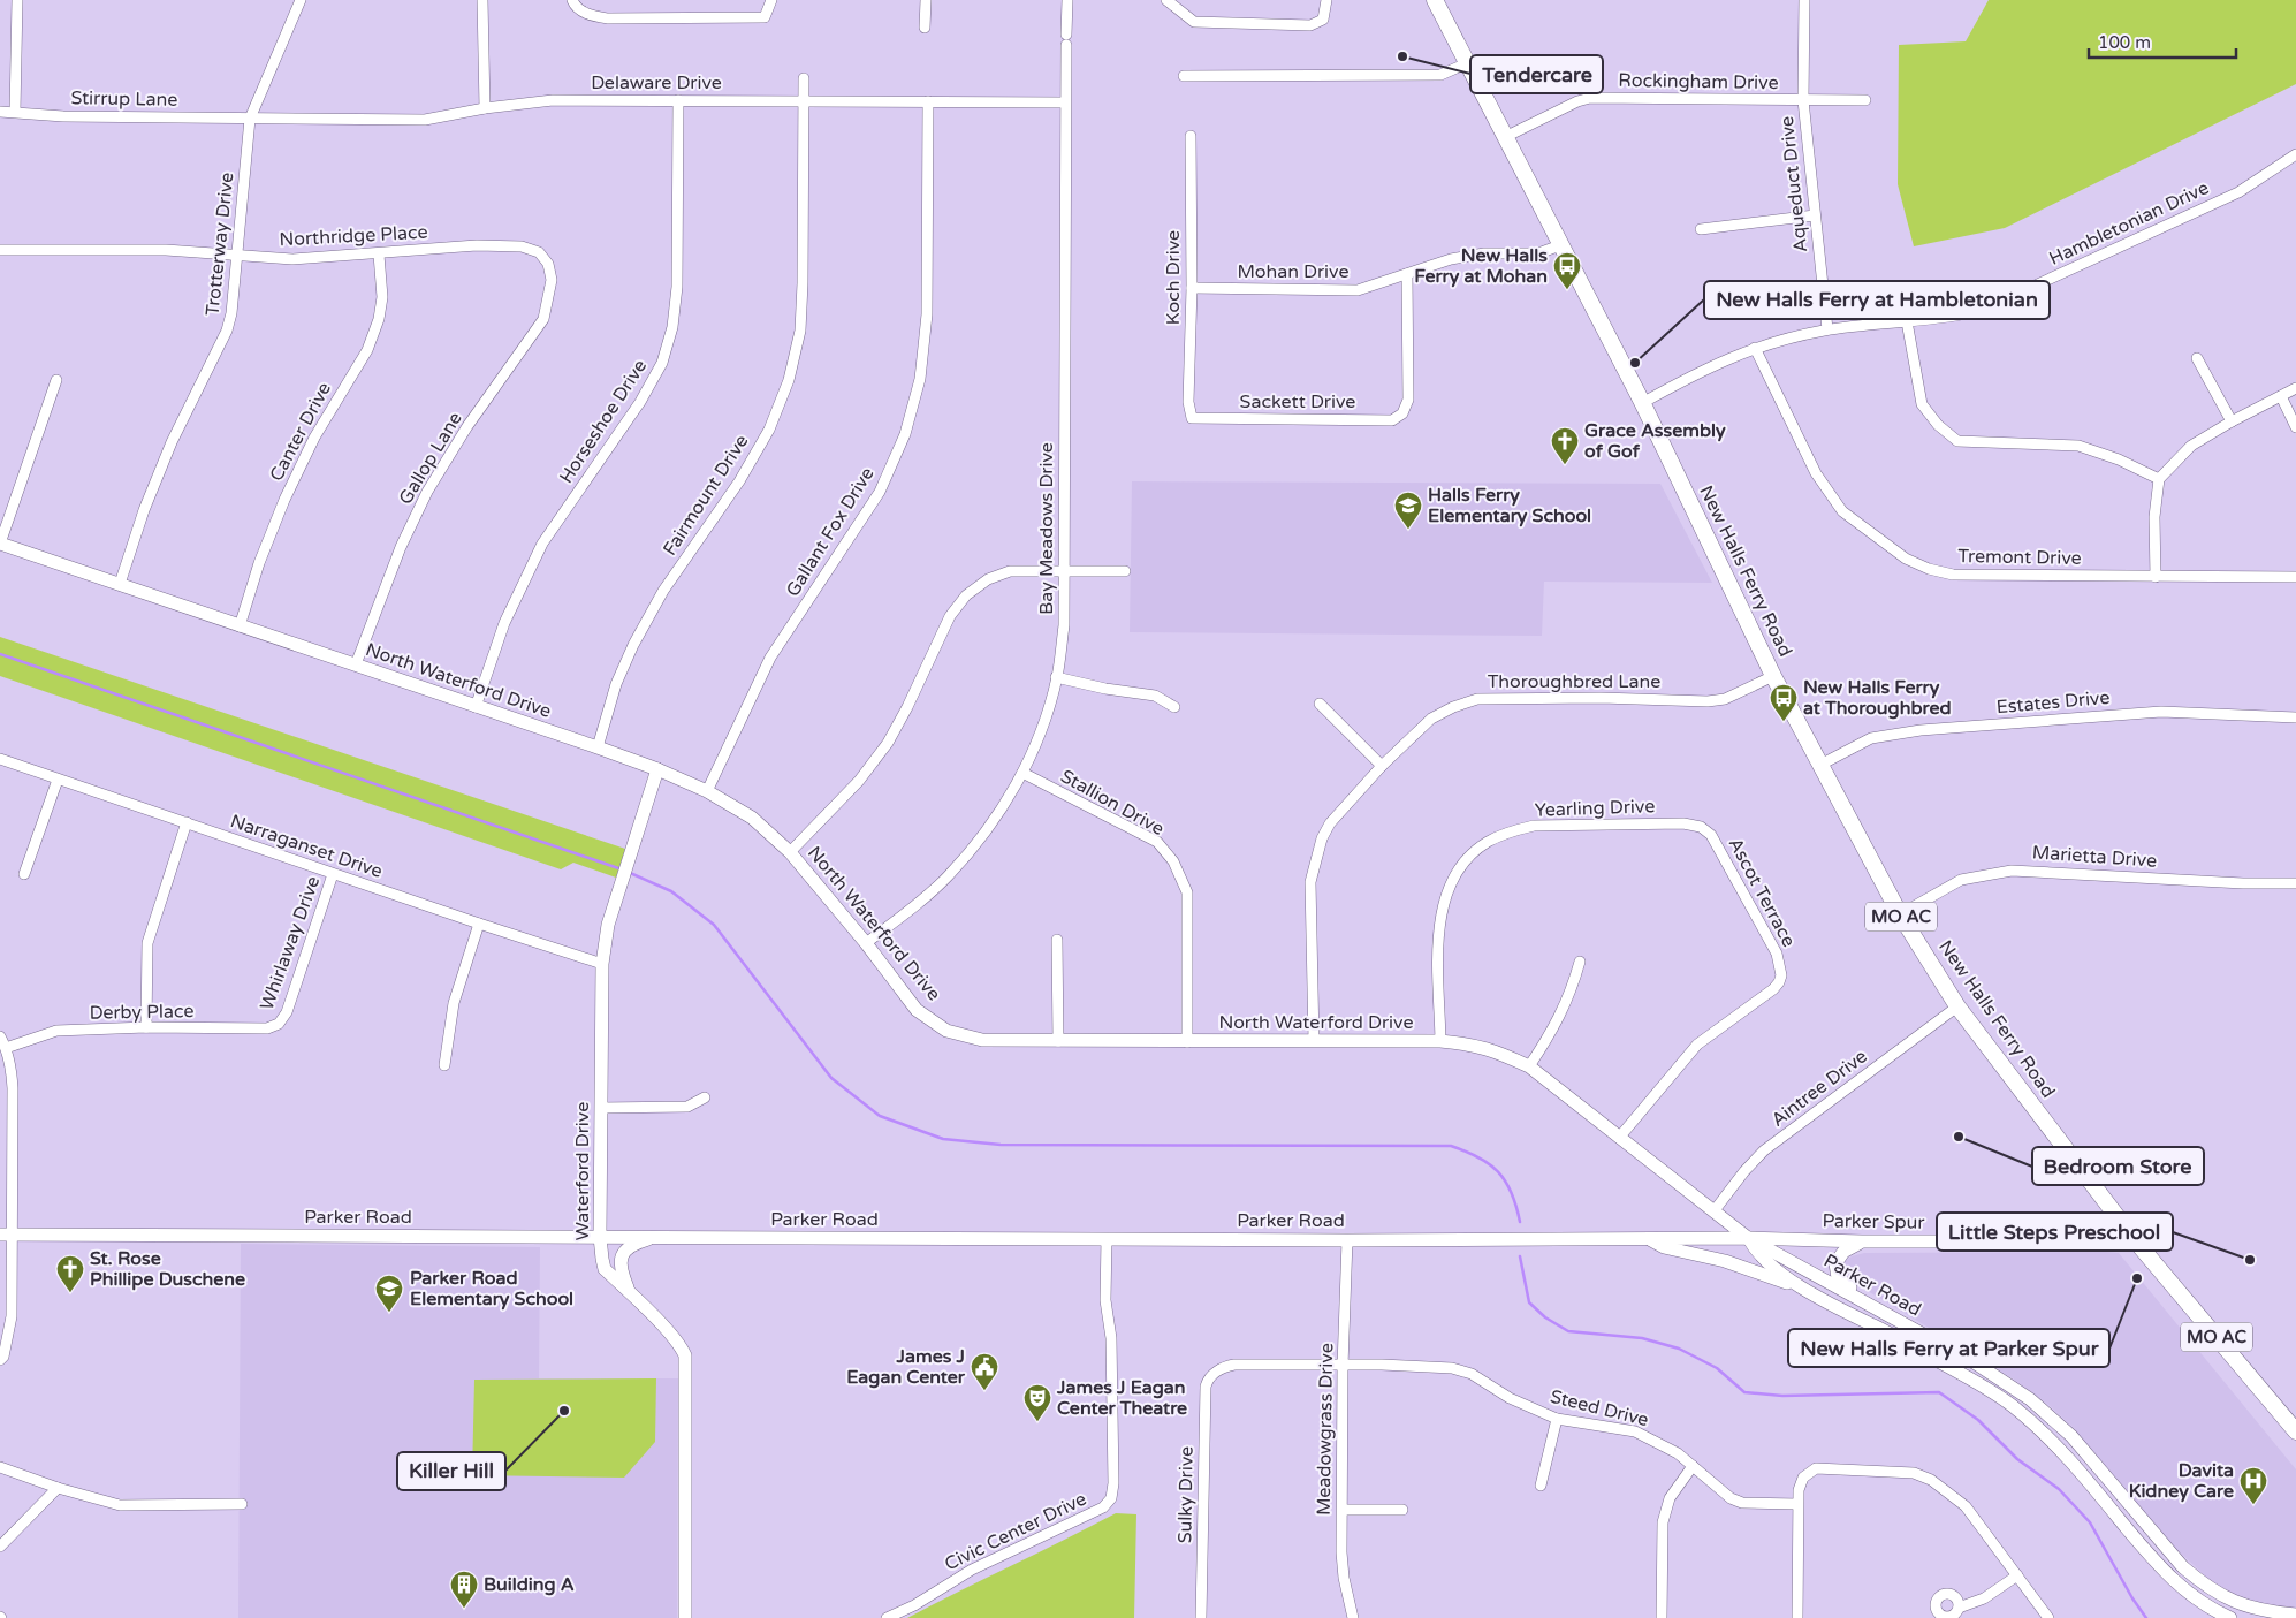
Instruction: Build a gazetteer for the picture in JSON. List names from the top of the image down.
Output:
{
  "streets": {
    "main road": [
      "New Halls Ferry Road",
      "North Waterford Drive",
      "MO AC",
      "Waterford Drive",
      "Parker Road",
      "Parker Spur"
    ],
    "street": [
      "Rockingham Drive",
      "Delaware Drive",
      "Stirrup Lane",
      "Aqueduct Drive",
      "Hambletonian Drive",
      "Northridge Place",
      "Trotterway Drive",
      "Mohan Drive",
      "Koch Drive",
      "Sackett Drive",
      "Horseshoe Drive",
      "Canter Drive",
      "Gallop Lane",
      "Fairmount Drive",
      "Bay Meadows Drive",
      "Gallant Fox Drive",
      "Tremont Drive",
      "Thoroughbred Lane",
      "Estates Drive",
      "Stallion Drive",
      "Yearling Drive",
      "Narraganset Drive",
      "Marietta Drive",
      "Ascot Terrace",
      "Whirlaway Drive",
      "Derby Place",
      "Aintree Drive",
      "Steed Drive",
      "Meadowgrass Drive",
      "Sulky Drive",
      "Civic Center Drive"
    ]
  },
  "crossings": [
    ["Rockingham Drive", "Aqueduct Drive"],
    ["Rockingham Drive", "New Halls Ferry Road"],
    ["Delaware Drive", "Stirrup Lane"],
    ["Delaware Drive", "Trotterway Drive"],
    ["Delaware Drive", "Horseshoe Drive"],
    ["Delaware Drive", "Fairmount Drive"],
    ["Delaware Drive", "Bay Meadows Drive"],
    ["Delaware Drive", "Gallant Fox Drive"],
    ["Stirrup Lane", "Trotterway Drive"],
    ["Aqueduct Drive", "Hambletonian Drive"],
    ["Hambletonian Drive", "Tremont Drive"],
    ["Hambletonian Drive", "New Halls Ferry Road"],
    ["Northridge Place", "Trotterway Drive"],
    ["Northridge Place", "Canter Drive"],
    ["Northridge Place", "Gallop Lane"],
    ["Trotterway Drive", "North Waterford Drive"],
    ["Mohan Drive", "Koch Drive"],
    ["Mohan Drive", "Sackett Drive"],
    ["Mohan Drive", "New Halls Ferry Road"],
    ["Koch Drive", "Sackett Drive"],
    ["Horseshoe Drive", "North Waterford Drive"],
    ["Canter Drive", "North Waterford Drive"],
    ["Gallop Lane", "North Waterford Drive"],
    ["Fairmount Drive", "North Waterford Drive"],
    ["Bay Meadows Drive", "North Waterford Drive"],
    ["Bay Meadows Drive", "Stallion Drive"],
    ["Gallant Fox Drive", "North Waterford Drive"],
    ["New Halls Ferry Road", "Thoroughbred Lane"],
    ["New Halls Ferry Road", "Estates Drive"],
    ["New Halls Ferry Road", "Marietta Drive"],
    ["New Halls Ferry Road", "Aintree Drive"],
    ["New Halls Ferry Road", "Parker Spur"],
    ["North Waterford Drive", "Thoroughbred Lane"],
    ["North Waterford Drive", "Stallion Drive"],
    ["North Waterford Drive", "Yearling Drive"],
    ["North Waterford Drive", "Ascot Terrace"],
    ["North Waterford Drive", "Aintree Drive"],
    ["North Waterford Drive", "Waterford Drive"],
    ["North Waterford Drive", "Parker Road"],
    ["North Waterford Drive", "Parker Spur"],
    ["Yearling Drive", "Ascot Terrace"],
    ["Narraganset Drive", "Whirlaway Drive"],
    ["Narraganset Drive", "Waterford Drive"],
    ["Whirlaway Drive", "Derby Place"],
    ["Waterford Drive", "Parker Road"],
    ["Parker Road", "Parker Spur"],
    ["Parker Road", "Meadowgrass Drive"],
    ["Parker Road", "Civic Center Drive"],
    ["Steed Drive", "Meadowgrass Drive"],
    ["Steed Drive", "Sulky Drive"]
  ],
  "places": {
    "other": [
      "Tendercare",
      "New Halls Ferry at Hambletonian",
      "Bedroom Store",
      "Little Steps Preschool",
      "New Halls Ferry at Parker Spur",
      "Killer Hill"
    ],
    "bus stop": ["New Halls Ferry at Mohan", "New Halls Ferry at Thoroughbred"],
    "church": ["Grace Assembly of Gof", "St. Rose Phillipe Duschene"],
    "school or university": ["Halls Ferry Elementary School", "Parker Road Elementary School"],
    "public building": ["James J Eagan Center"],
    "theatre": ["James J Eagan Center Theatre"],
    "hospital": ["Davita Kidney Care"],
    "building": ["Building A"]
  },
  "scale_bar": "100 m"
}
